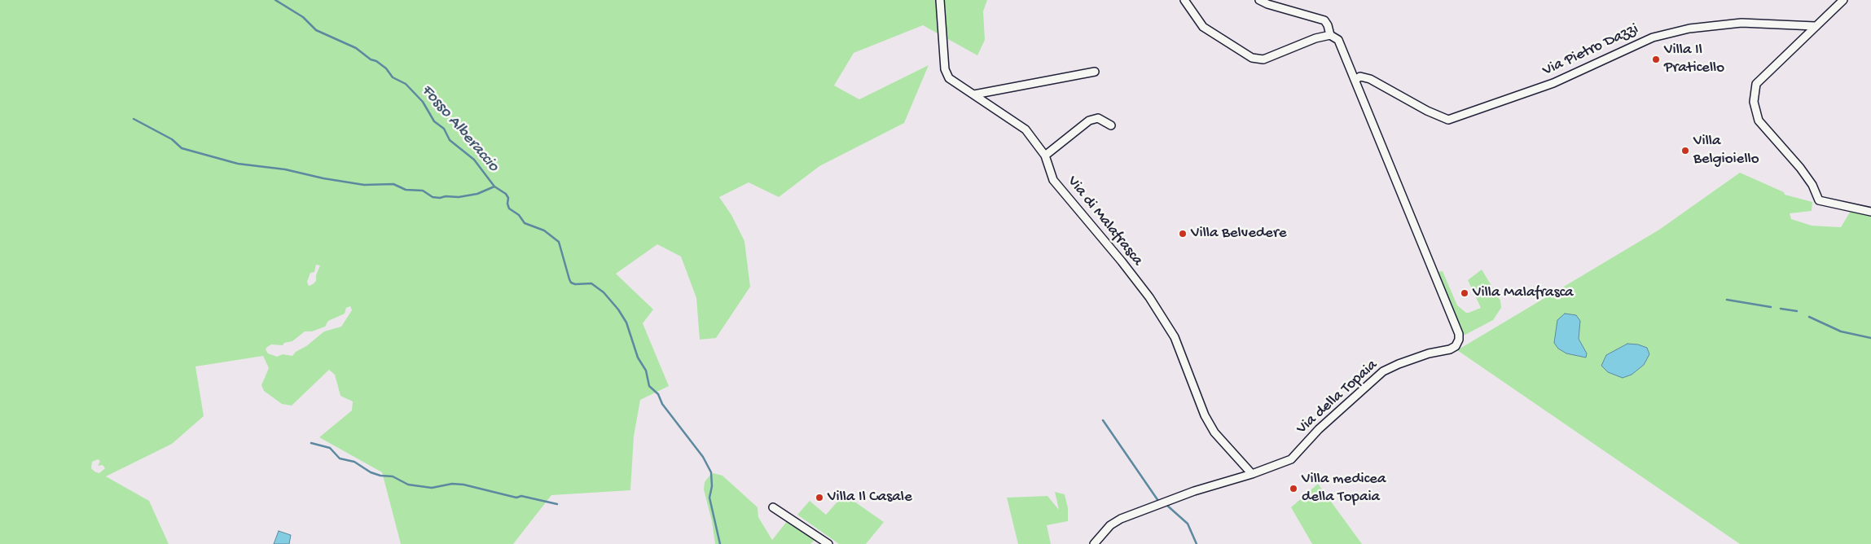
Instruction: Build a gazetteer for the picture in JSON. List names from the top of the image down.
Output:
{
  "streets": {
    "street": ["Via Pietro Dazzi", "Via di Malafrasca", "Via della Topaia"]
  },
  "crossings": [
    ["Via Pietro Dazzi", "Via della Topaia"],
    ["Via di Malafrasca", "Via della Topaia"]
  ],
  "water": ["Fosso Alberaccio"],
  "places": [
    "Villa Il Praticello",
    "Villa Belgioiello",
    "Villa Belvedere",
    "Villa Malafrasca",
    "Villa medicea della Topaia",
    "Villa Il Casale"
  ]
}
